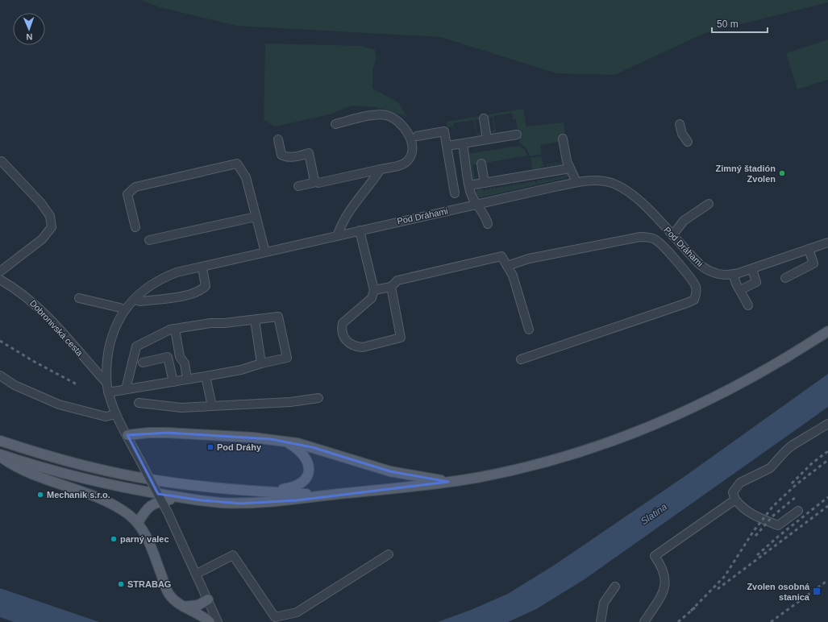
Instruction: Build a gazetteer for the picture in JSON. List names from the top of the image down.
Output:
{
  "streets": {
    "street": ["Pod Dráhami", "Dobronivská cesta"]
  },
  "crossings": [
    ["Pod Dráhami", "Dobronivská cesta"]
  ],
  "water": ["Slatina"],
  "places": {
    "other": [
      "Zimný štadión Zvolen",
      "Mechanik s.r.o.",
      "parný valec",
      "STRABAG"
    ],
    "transit": ["Pod Dráhy", "Zvolen osobná stanica"]
  },
  "scale_bar": "50 m",
  "north": "bottom"
}
